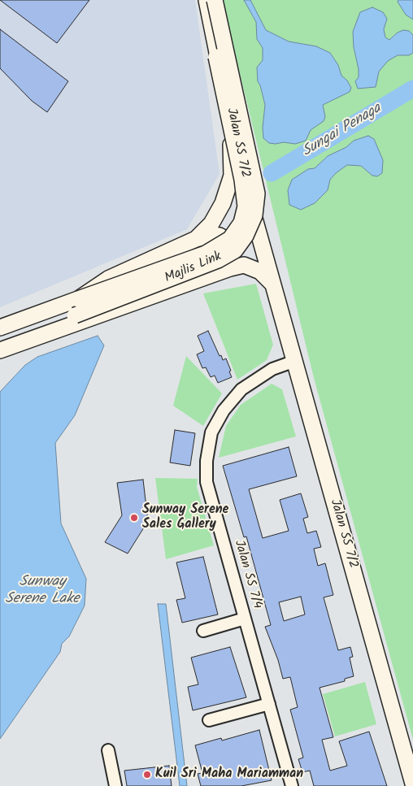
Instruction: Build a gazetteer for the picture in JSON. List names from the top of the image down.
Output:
{
  "streets": {
    "street": ["Jalan SS 7/2", "Majlis Link", "Jalan SS 7/4"]
  },
  "crossings": [
    ["Jalan SS 7/2", "Majlis Link"],
    ["Jalan SS 7/2", "Jalan SS 7/4"]
  ],
  "water": ["Sungai Penaga", "Sunway Serene Lake"],
  "places": ["Sunway Serene Sales Gallery", "Kuil Sri Maha Mariamman"]
}
